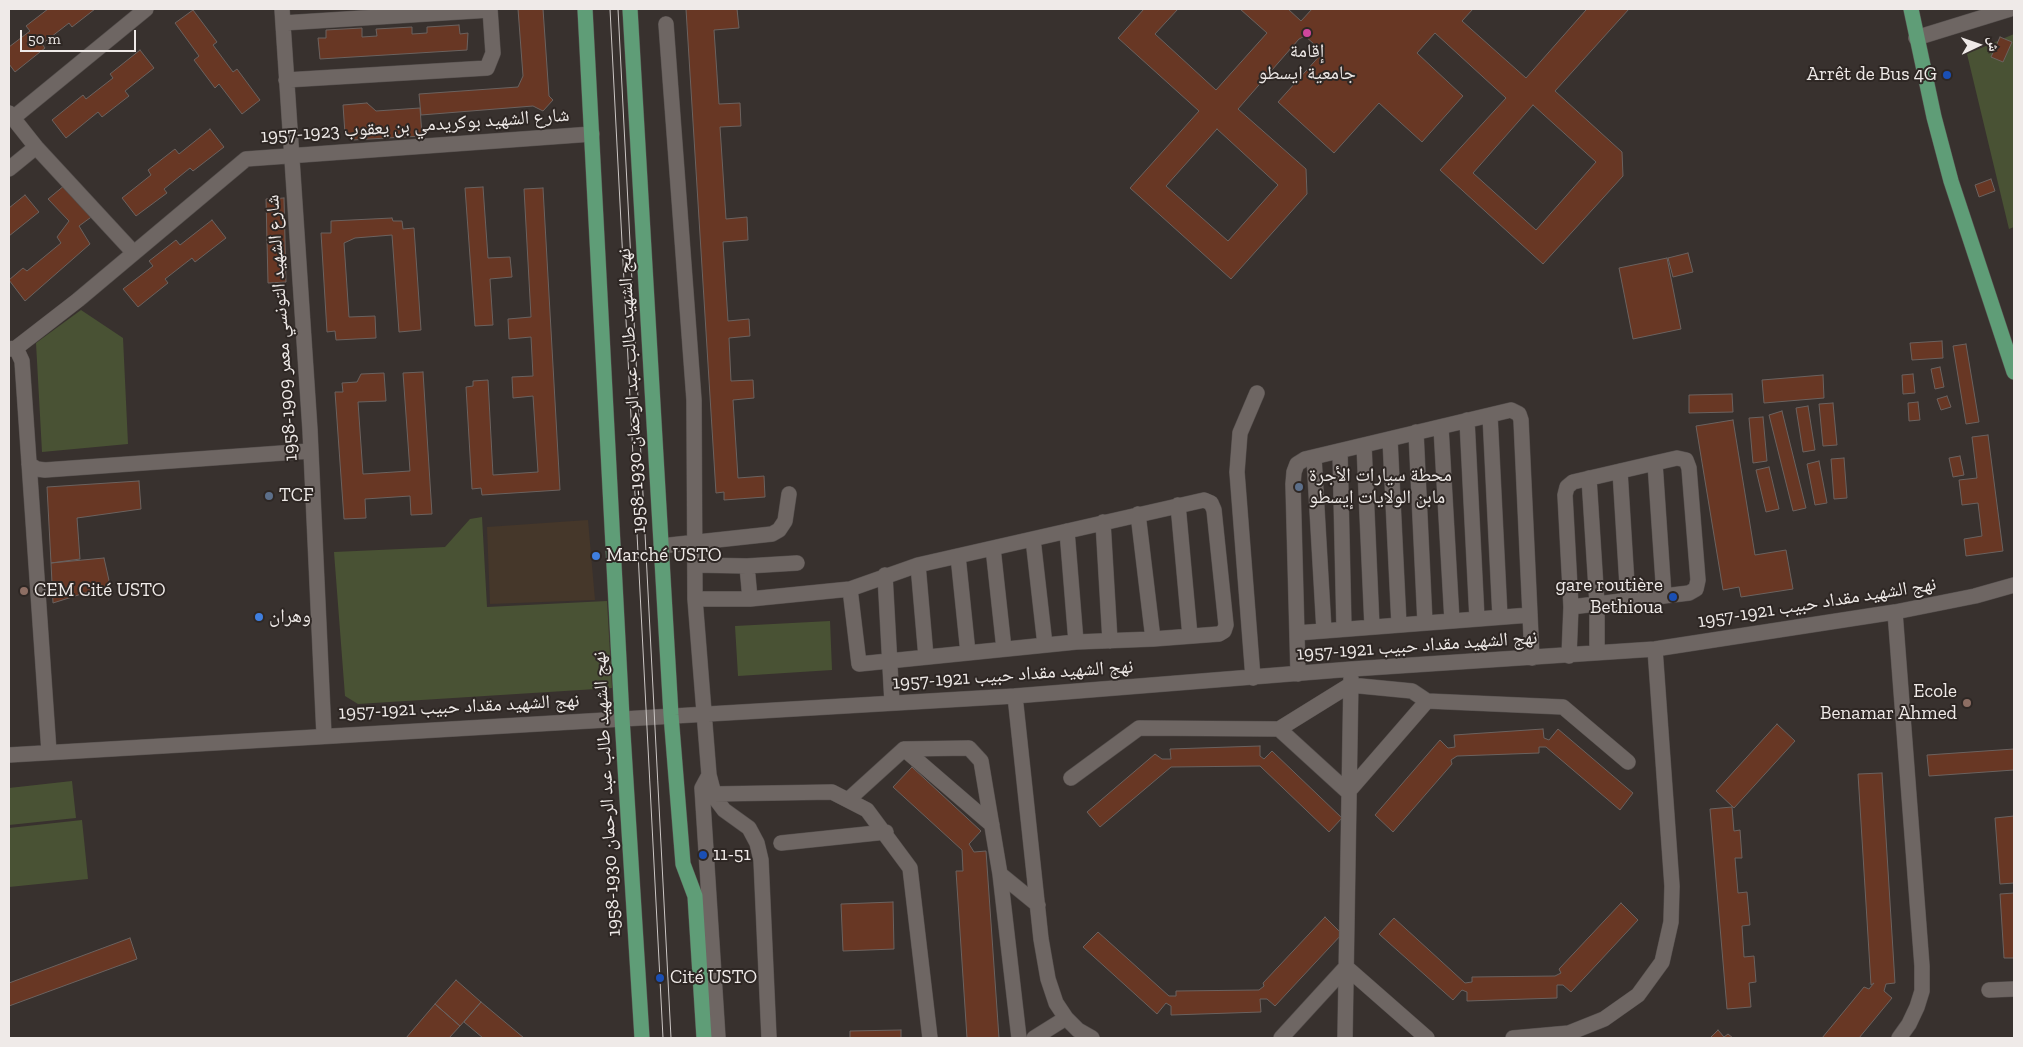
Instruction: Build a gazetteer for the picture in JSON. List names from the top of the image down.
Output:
{
  "streets": {
    "main road": ["نهج الشهيد طالب عبد الرحمان 1930-1958"],
    "street": ["شارع الشهيد بوكريدمي بن يعقوب 1923-1957", "شارع الشهيد التونسي معمر 1909-1958", "نهج الشهيد مقداد حبيب 1921-1957"]
  },
  "crossings": [
    ["شارع الشهيد بوكريدمي بن يعقوب 1923-1957", "شارع الشهيد التونسي معمر 1909-1958"],
    ["شارع الشهيد بوكريدمي بن يعقوب 1923-1957", "نهج الشهيد طالب عبد الرحمان 1930-1958"],
    ["شارع الشهيد التونسي معمر 1909-1958", "نهج الشهيد مقداد حبيب 1921-1957"],
    ["نهج الشهيد طالب عبد الرحمان 1930-1958", "نهج الشهيد مقداد حبيب 1921-1957"]
  ],
  "places": [
    "إقامة جامعية ايسطو",
    "Arrêt de Bus 4G",
    "محطة سيارات الأجرة مابن الولايات إيسطو",
    "TCF",
    "Marché USTO",
    "CEM Cité USTO",
    "gare routière Bethioua",
    "وهران",
    "Ecole Benamar Ahmed",
    "11-51",
    "Cité USTO"
  ],
  "scale_bar": "50 m",
  "north": "right"
}
